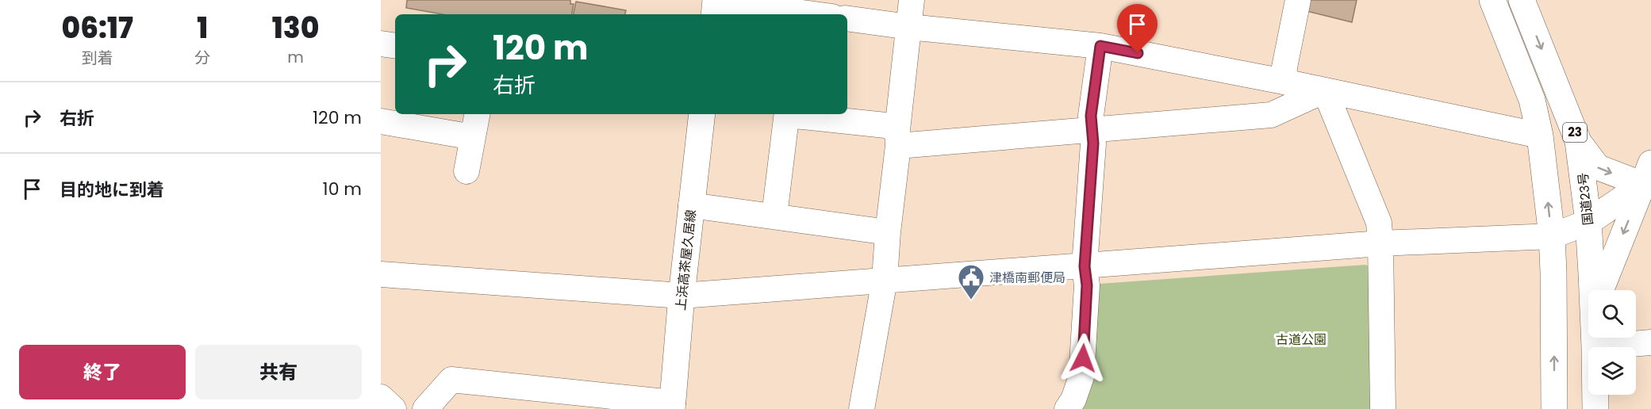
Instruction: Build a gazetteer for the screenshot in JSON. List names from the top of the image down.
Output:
{
  "streets": {
    "main road": ["23", "国道23号", "上浜高茶屋久居線"]
  },
  "parks": ["古道公園"],
  "places": {
    "public building": ["津橋南郵便局"]
  },
  "page": {
    "eta": [
      "06:17",
      "到着",
      "1",
      "分",
      "130",
      "m"
    ],
    "turn": ["120 m", "右折"],
    "list": [
      {
        "name": "右折",
        "value": "120 m"
      },
      {
        "name": "目的地に到着",
        "value": "10 m"
      }
    ],
    "buttons": ["終了", "共有"]
  }
}
